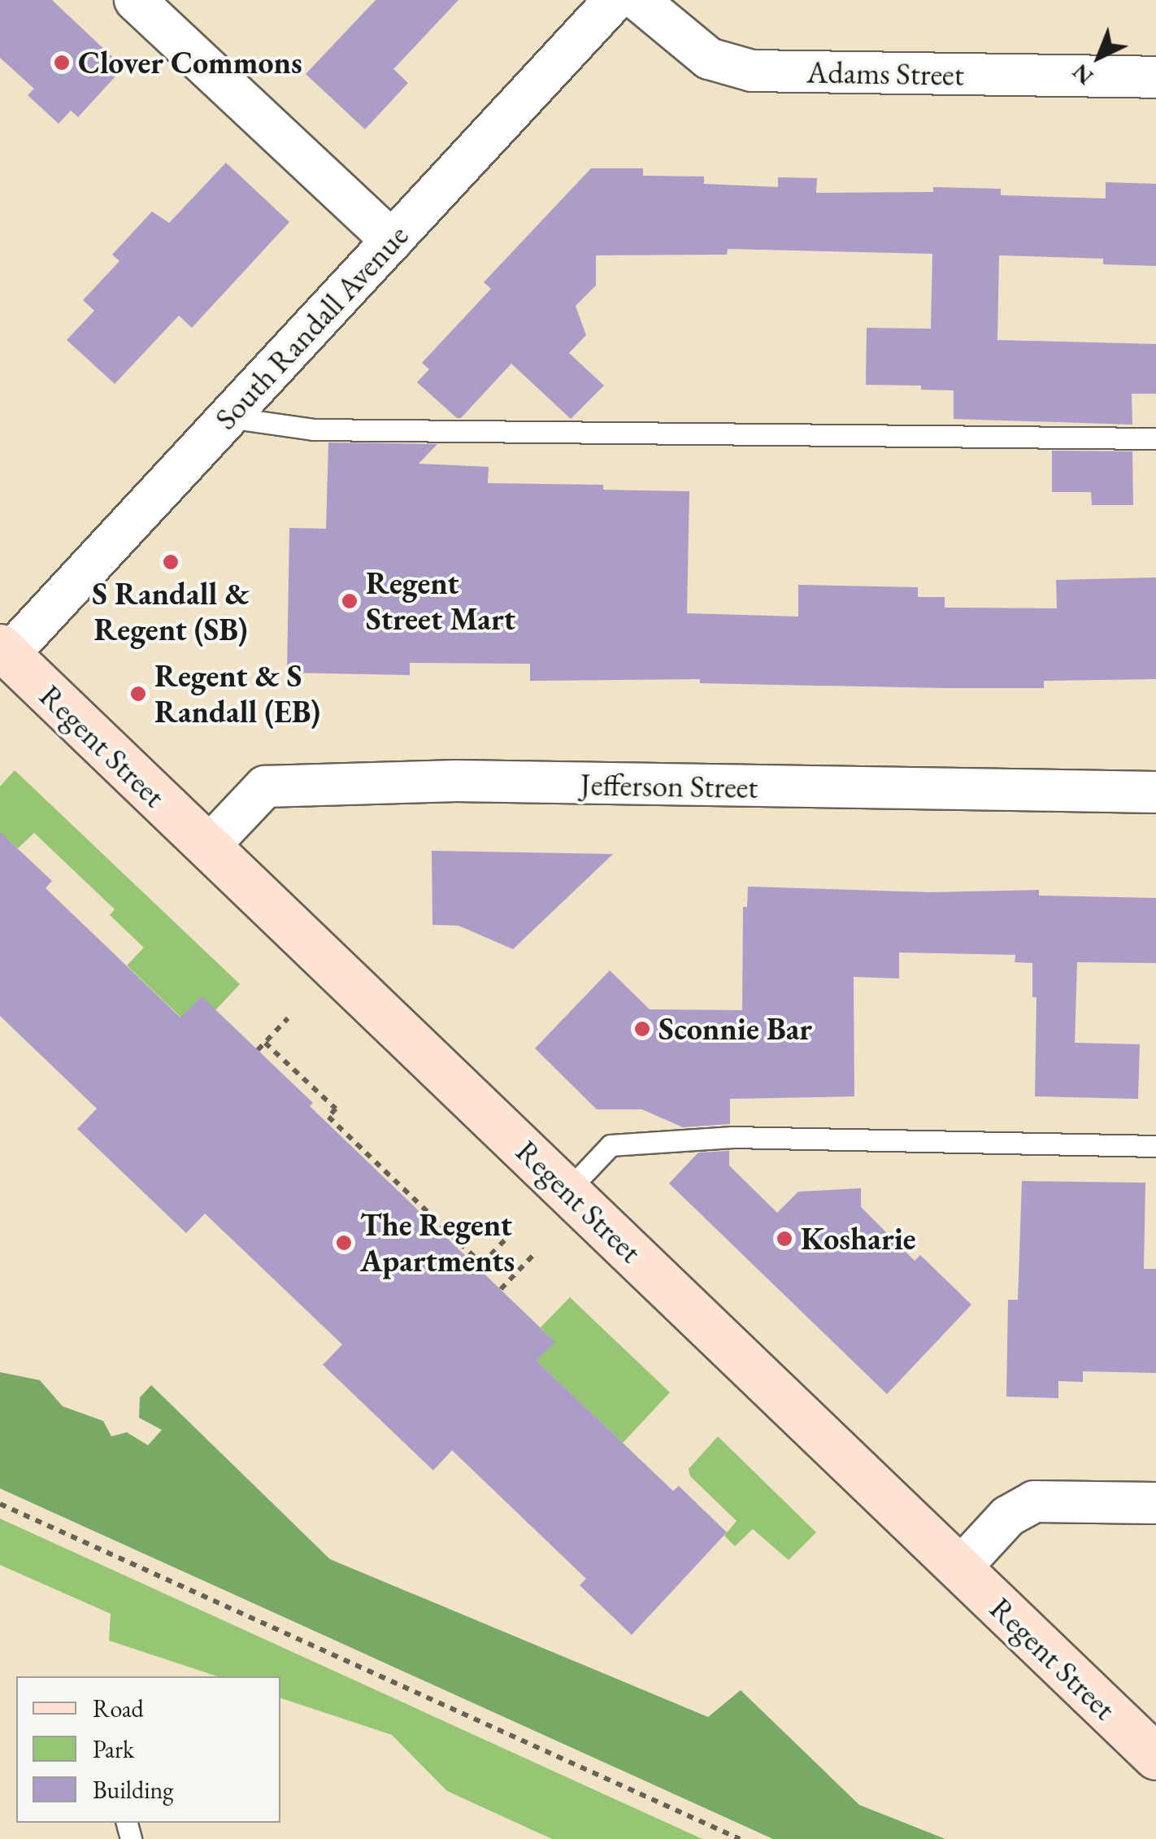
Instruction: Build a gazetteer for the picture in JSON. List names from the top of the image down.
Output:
{
  "streets": {
    "main road": ["Regent Street"],
    "street": ["Adams Street", "South Randall Avenue", "Jefferson Street"]
  },
  "crossings": [
    ["South Randall Avenue", "Regent Street"],
    ["Regent Street", "Jefferson Street"]
  ],
  "places": [
    "Clover Commons",
    "S Randall & Regent (SB)",
    "Regent Street Mart",
    "Regent & S Randall (EB)",
    "Sconnie Bar",
    "Kosharie",
    "The Regent Apartments"
  ],
  "legend": ["Road", "Park", "Building"],
  "north": "bottom left"
}
